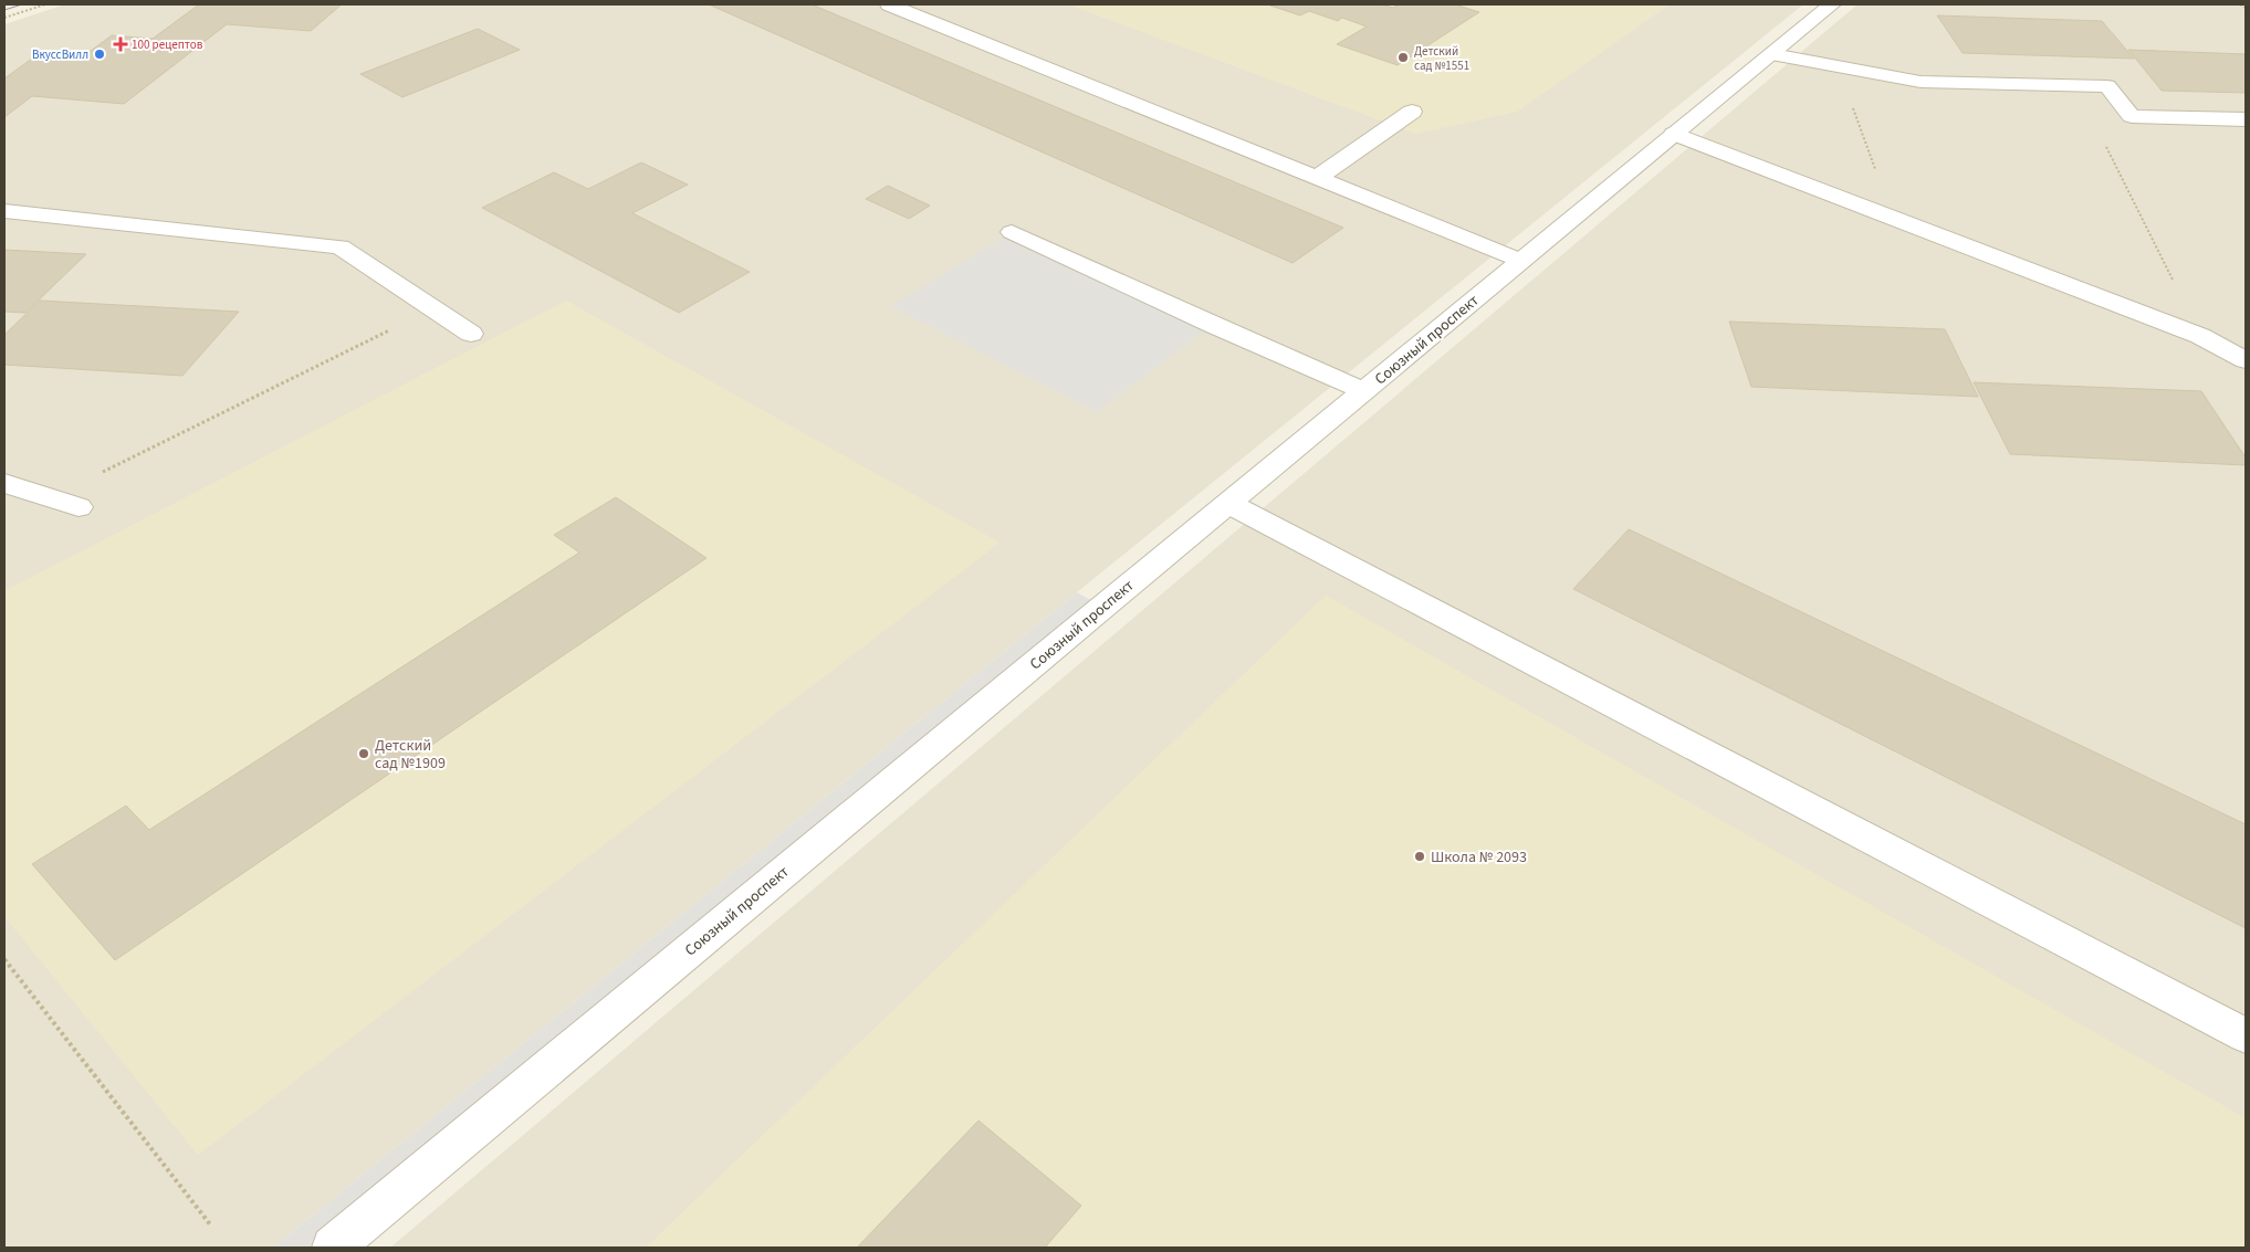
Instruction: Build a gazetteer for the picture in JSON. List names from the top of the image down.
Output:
{
  "streets": {
    "street": ["Союзный проспект"]
  },
  "places": {
    "health": ["100 рецептов"],
    "other": [
      "ВкуссВилл",
      "Детский сад №1551",
      "Детский сад №1909",
      "Школа № 2093"
    ]
  }
}
